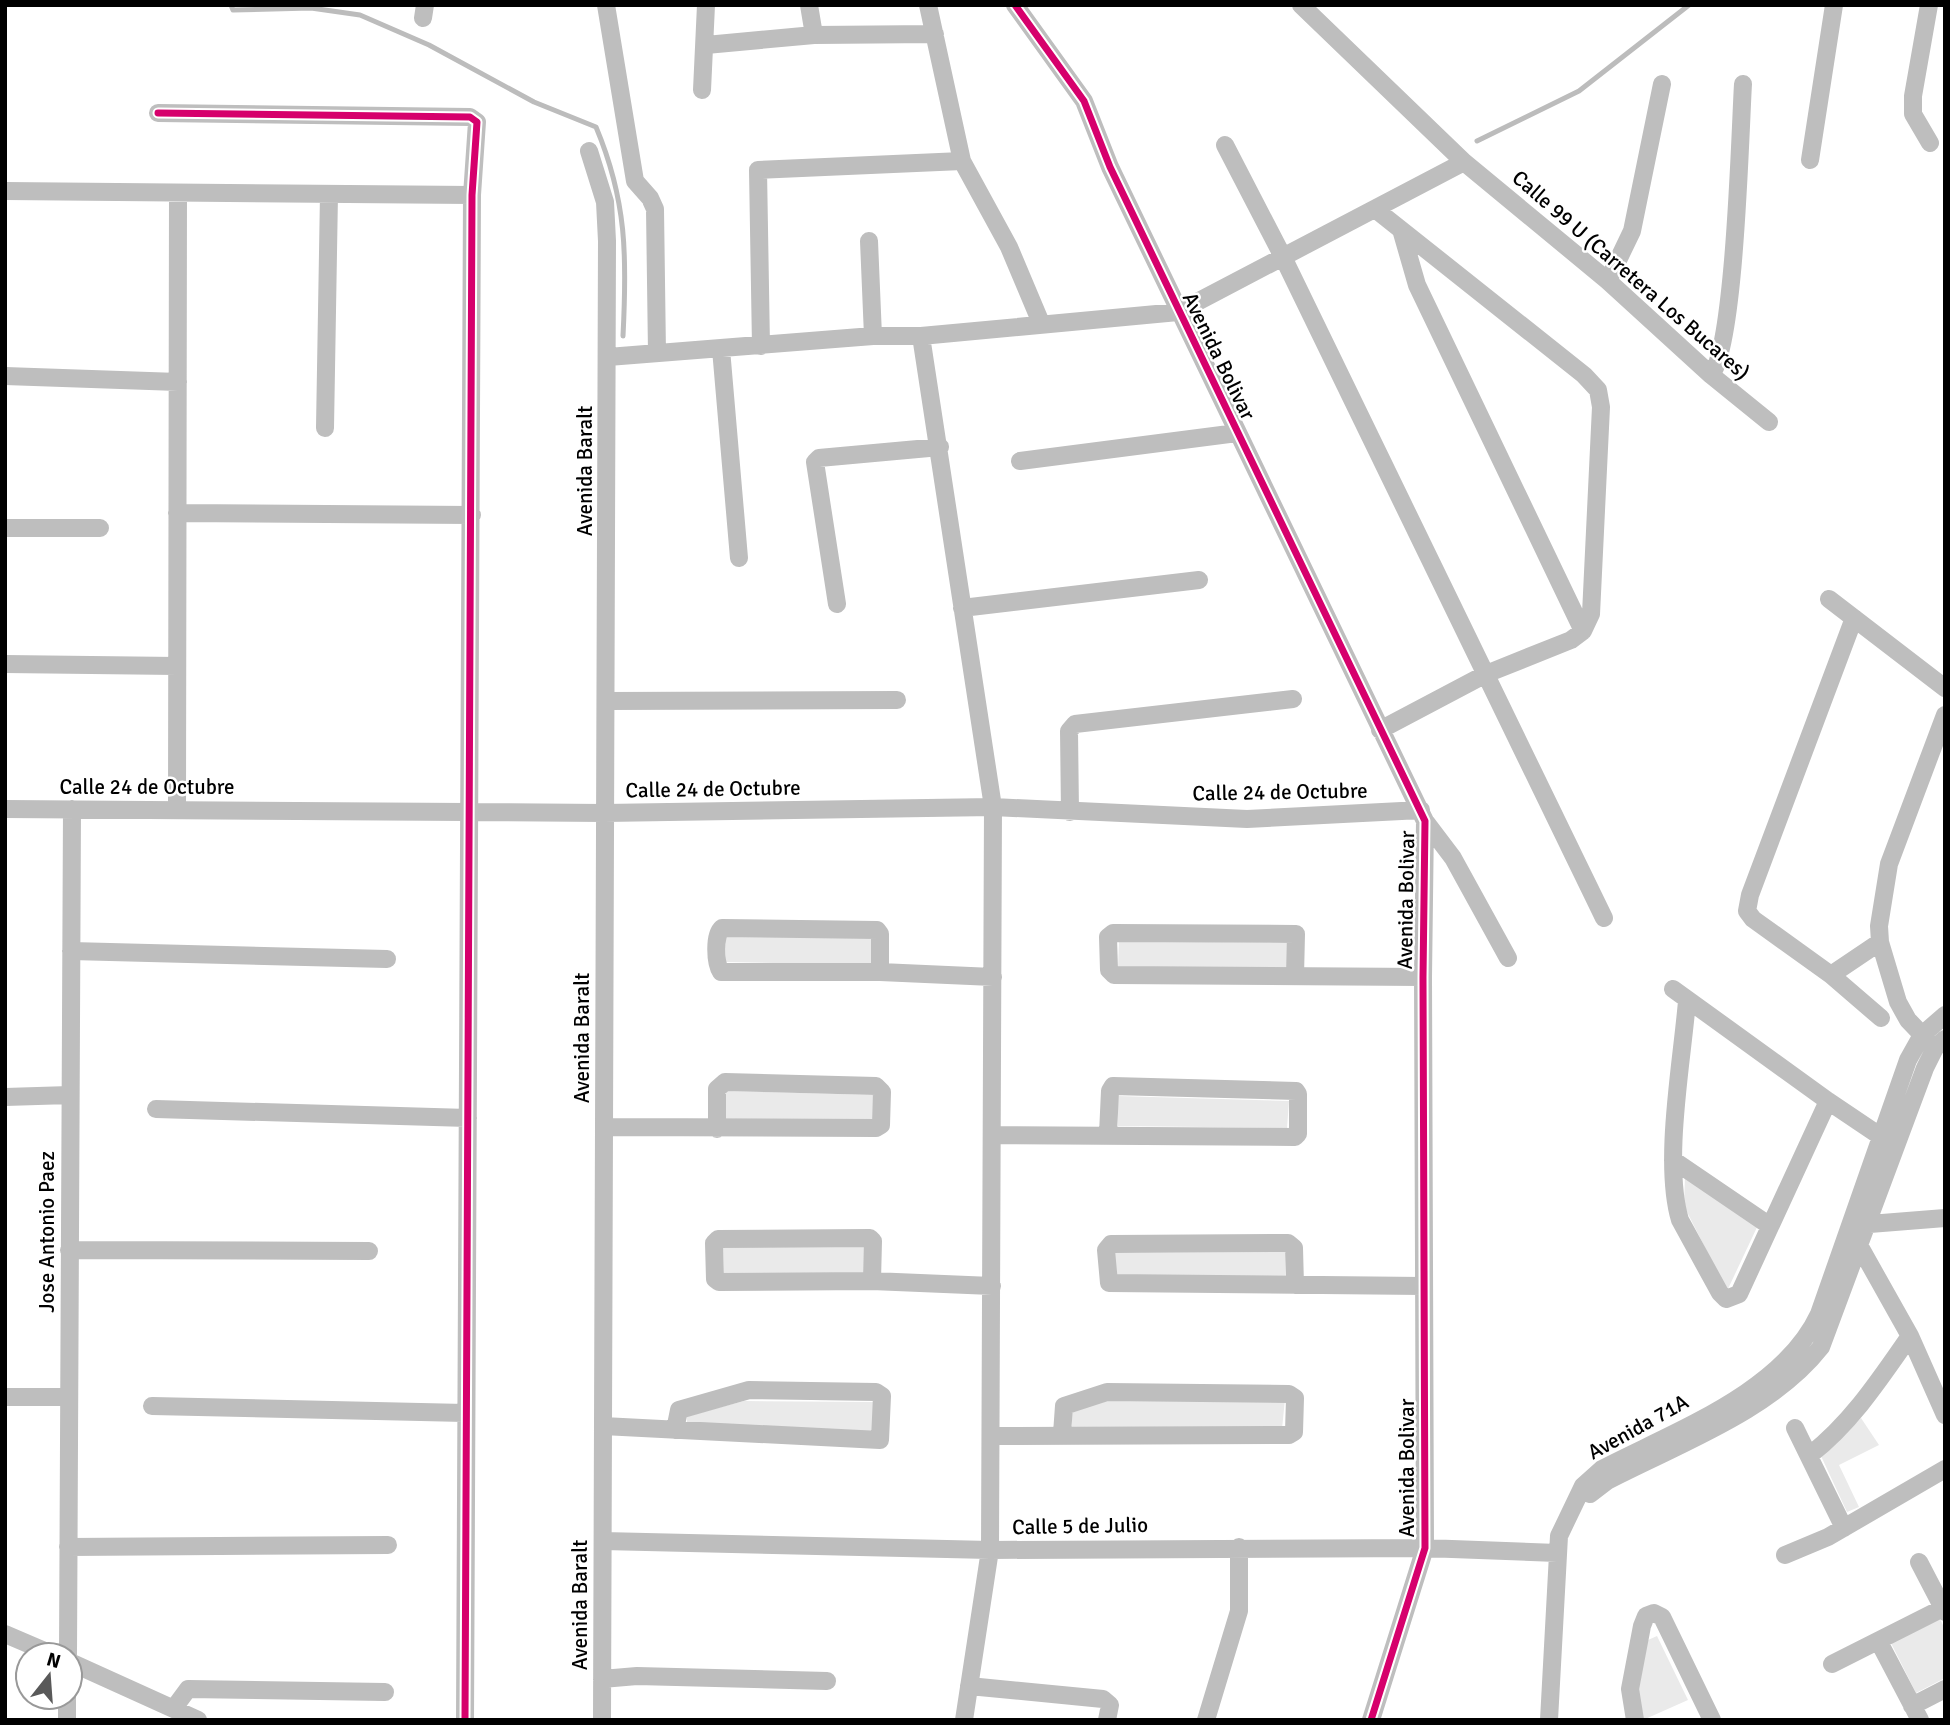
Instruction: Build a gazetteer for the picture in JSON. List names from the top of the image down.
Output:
{
  "streets": {
    "street": [
      "Calle 99 U (Carretera Los Bucares)",
      "Avenida Bolivar",
      "Avenida Baralt",
      "Calle 24 de Octubre",
      "Jose Antonio Paez",
      "Avenida 71A",
      "Calle 5 de Julio"
    ]
  },
  "crossings": [
    ["Avenida Bolivar", "Calle 24 de Octubre"],
    ["Avenida Bolivar", "Calle 5 de Julio"],
    ["Avenida Baralt", "Calle 24 de Octubre"],
    ["Avenida Baralt", "Calle 5 de Julio"],
    ["Calle 24 de Octubre", "Jose Antonio Paez"],
    ["Avenida 71A", "Calle 5 de Julio"]
  ],
  "north": "top"
}
